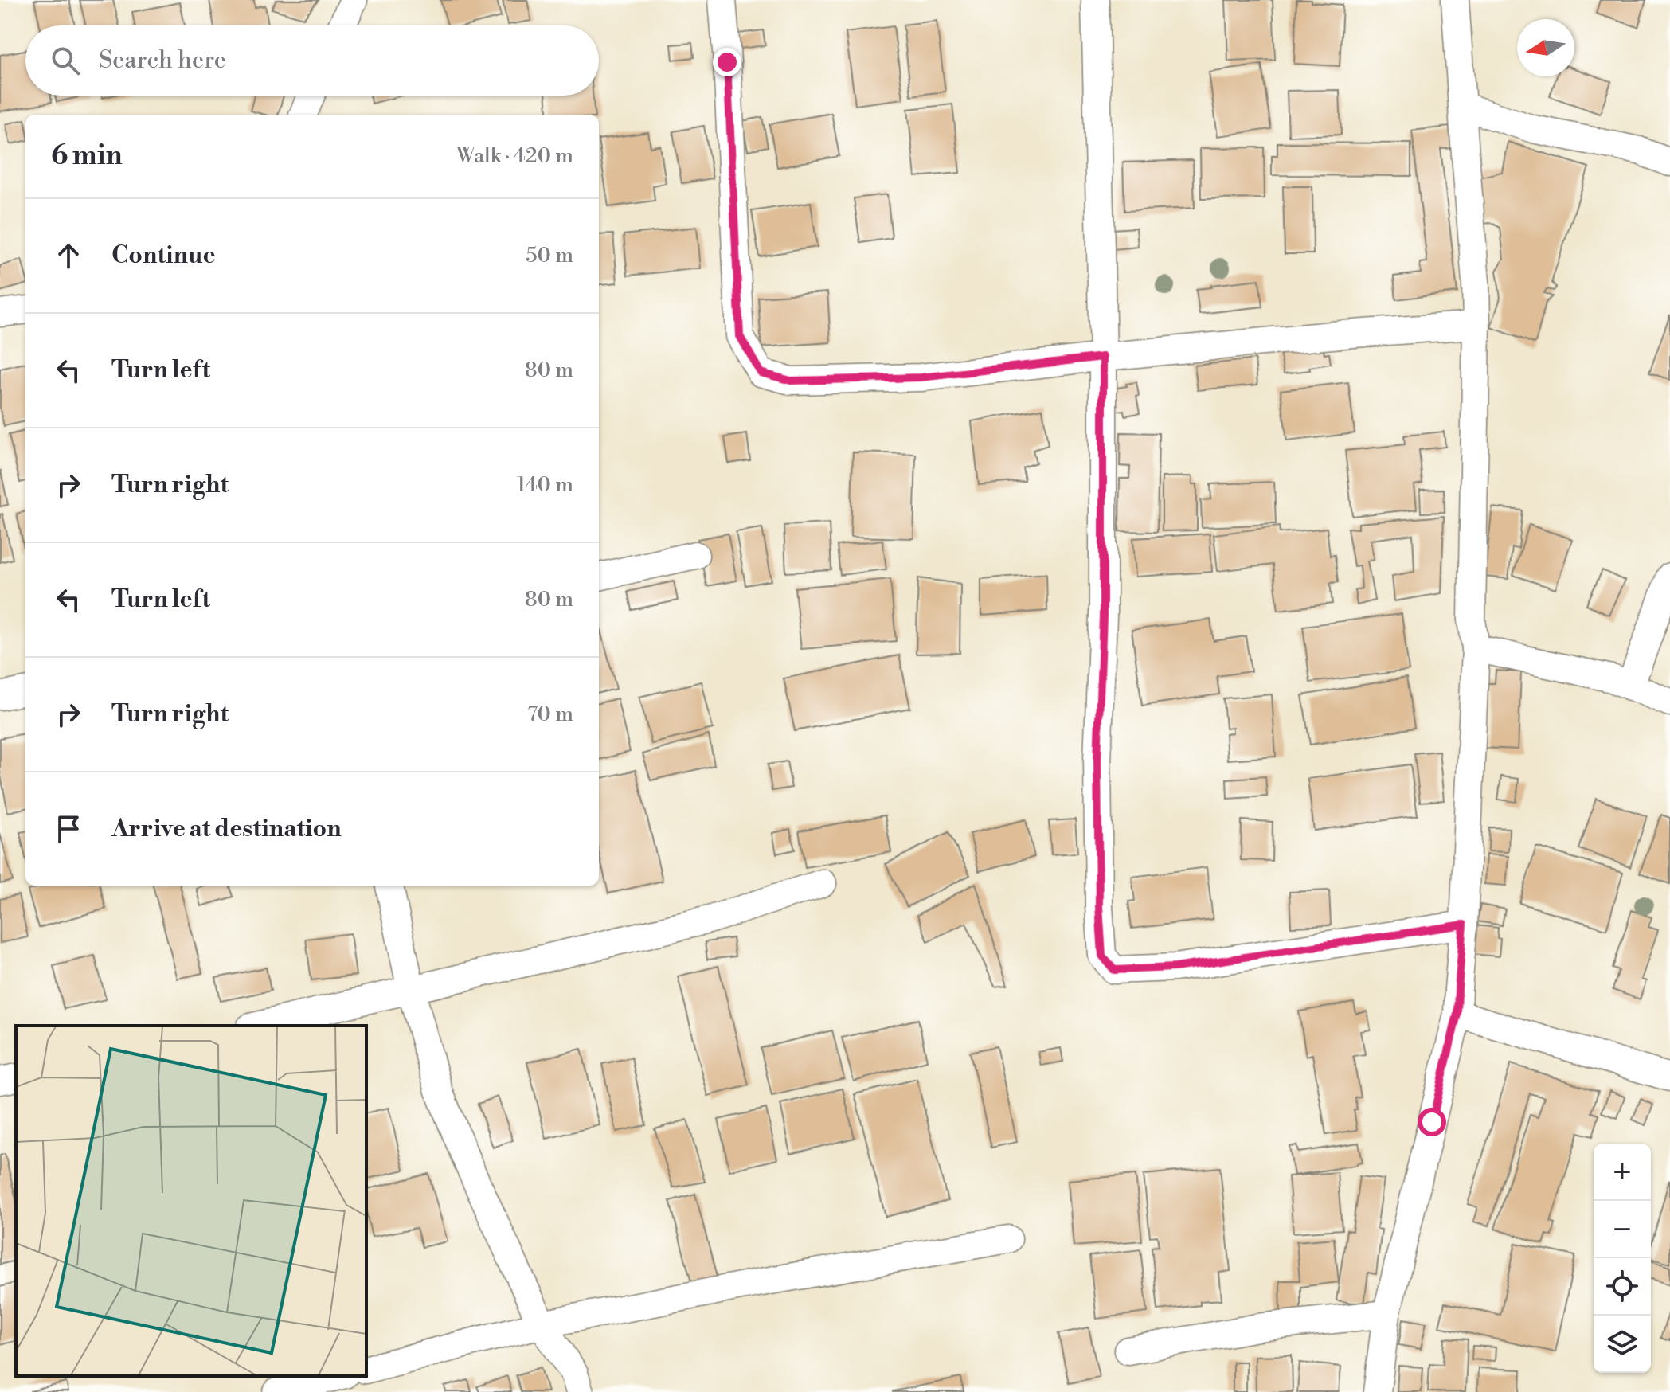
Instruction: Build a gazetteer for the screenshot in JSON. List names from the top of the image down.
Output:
{
  "north": "left",
  "page": {
    "search": "Search here",
    "heading": ["6 min", "Walk · 420 m"],
    "list": [
      ["Continue", "50 m"],
      ["Turn left", "80 m"],
      ["Turn right", "140 m"],
      ["Turn left", "80 m"],
      ["Turn right", "70 m"],
      "Arrive at destination"
    ],
    "map_buttons": ["+", "−"]
  }
}
